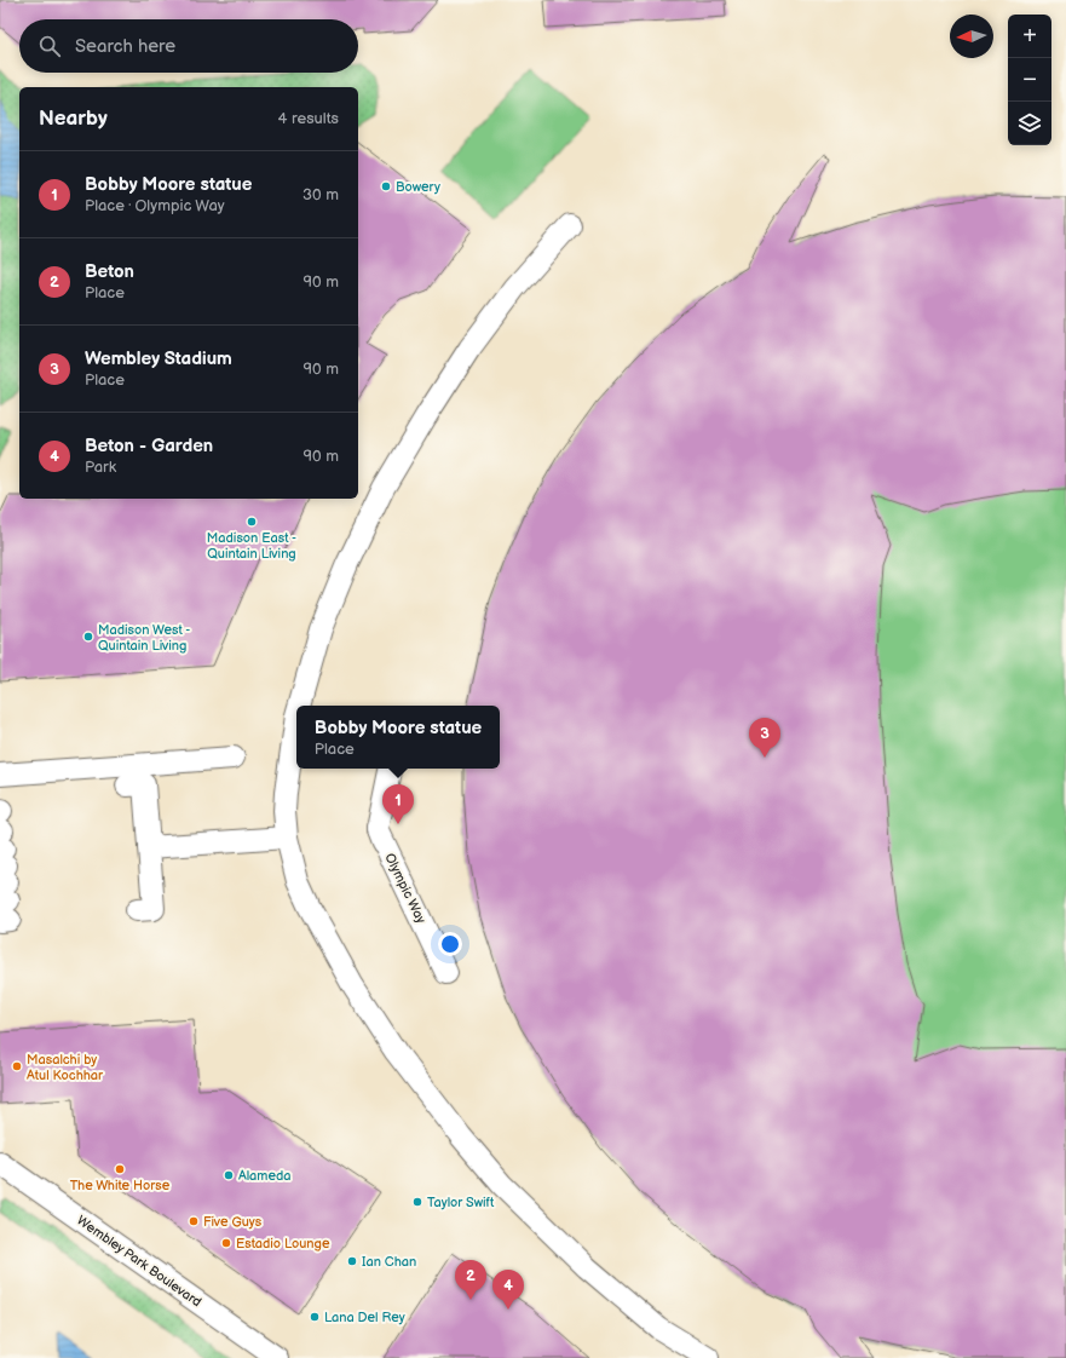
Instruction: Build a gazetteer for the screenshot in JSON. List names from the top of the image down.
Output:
{
  "streets": {
    "street": ["Olympic Way", "Wembley Park Boulevard"]
  },
  "places": [
    "Bowery",
    "Madison East - Quintain Living",
    "Madison West - Quintain Living",
    "Masalchi by Atul Kochhar",
    "The White Horse",
    "Alameda",
    "Taylor Swift",
    "Five Guys",
    "Estadio Lounge",
    "Ian Chan",
    "Lana Del Rey"
  ],
  "north": "left",
  "page": {
    "map_buttons": ["+", "−"],
    "search": "Search here",
    "heading": ["Nearby", "4 results"],
    "list": [
      {
        "mark": "1",
        "name": "Bobby Moore statue",
        "note": "Place · Olympic Way",
        "value": "30 m"
      },
      {
        "mark": "2",
        "name": "Beton",
        "note": "Place",
        "value": "90 m"
      },
      {
        "mark": "3",
        "name": "Wembley Stadium",
        "note": "Place",
        "value": "90 m"
      },
      {
        "mark": "4",
        "name": "Beton - Garden",
        "note": "Park",
        "value": "90 m"
      }
    ],
    "popup": ["Bobby Moore statue", "Place"],
    "pins": [
      "3",
      "1",
      "2",
      "4"
    ]
  }
}
